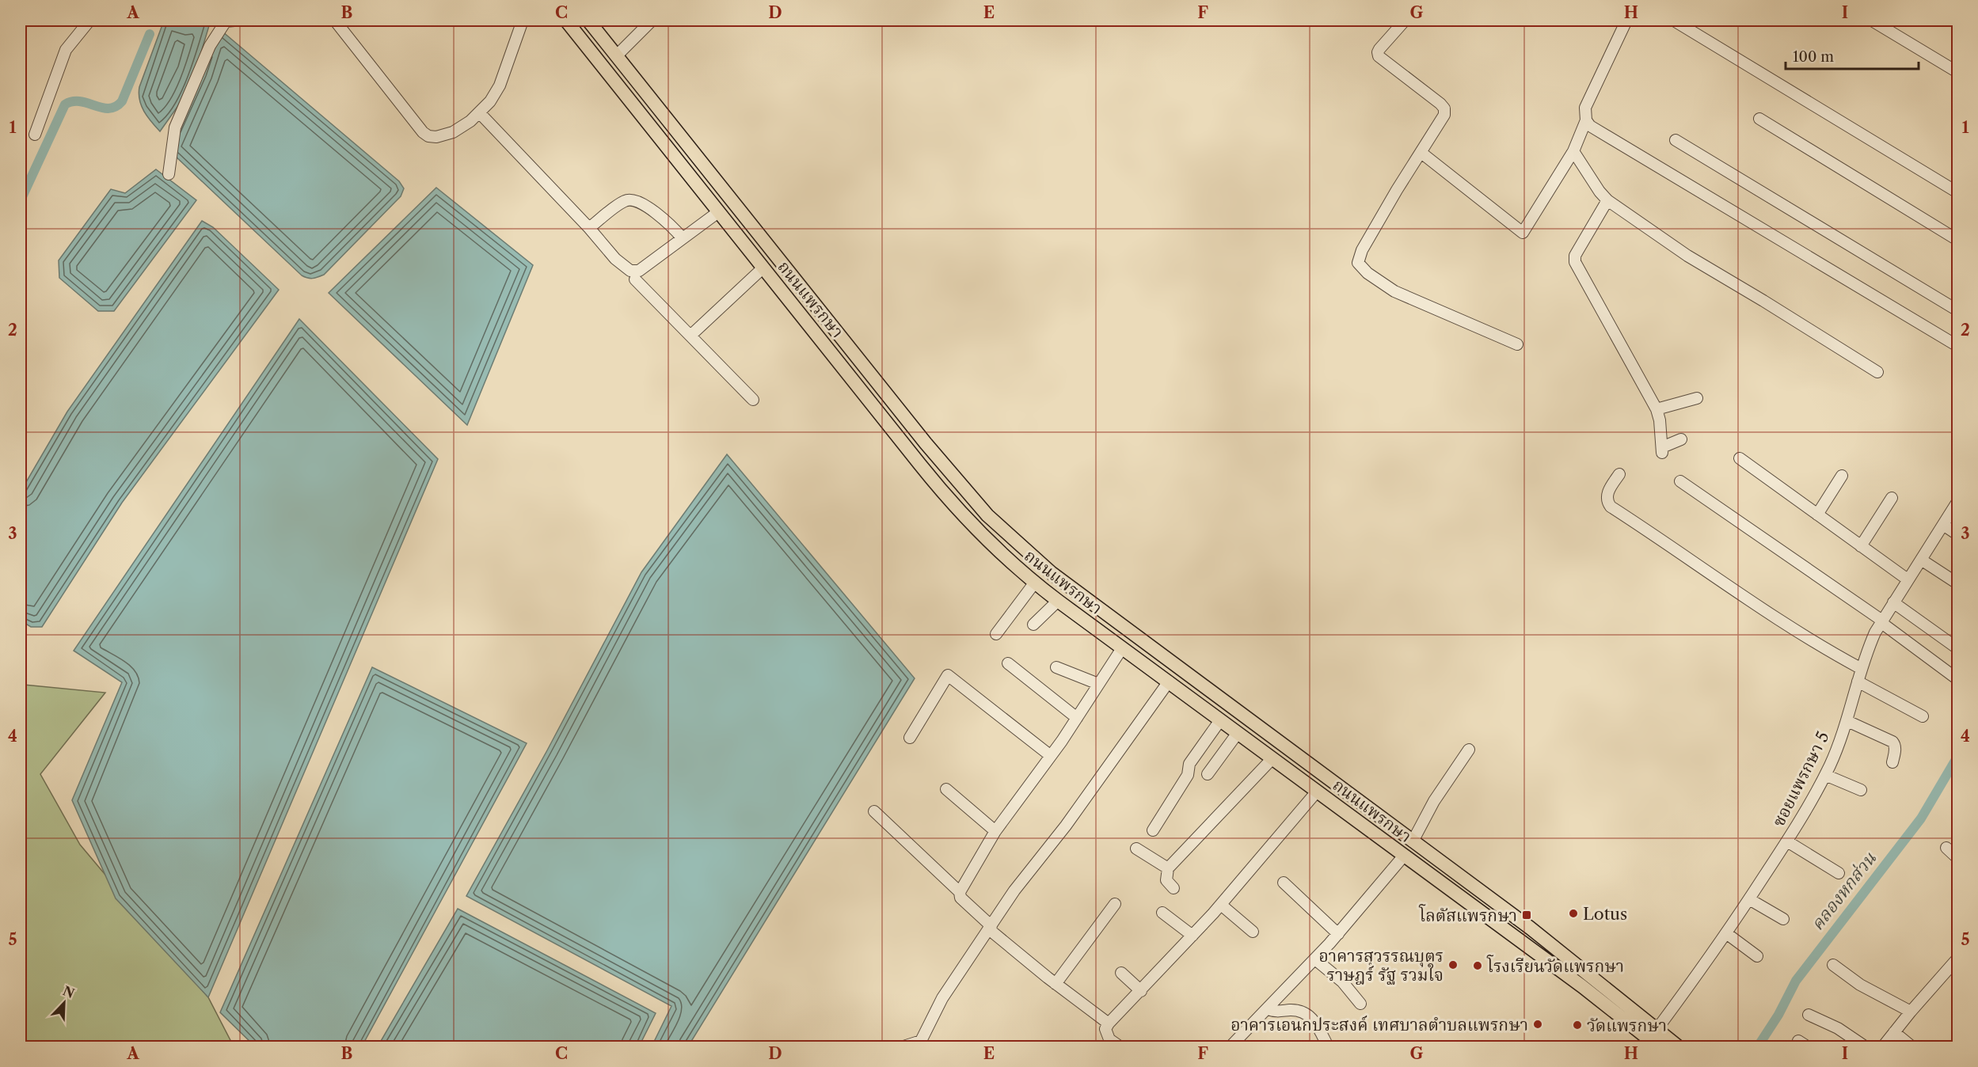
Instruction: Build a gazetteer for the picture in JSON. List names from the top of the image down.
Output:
{
  "streets": {
    "main road": ["ถนนแพรกษา"],
    "street": ["ซอยแพรกษา 5"]
  },
  "crossings": [
    ["ถนนแพรกษา", "ซอยแพรกษา 5"]
  ],
  "water": ["คลองหกส่วน"],
  "places": {
    "other": [
      "Lotus",
      "อาคารสุวรรณบุตร ราษฎร์ รัฐ รวมใจ",
      "โรงเรียนวัดแพรกษา",
      "อาคารเอนกประสงค์ เทศบาลตำบลแพรกษา",
      "วัดแพรกษา"
    ],
    "transit": ["โลตัสแพรกษา"]
  },
  "scale_bar": "100 m",
  "north": "top right",
  "grid": {
    "columns": [
      "A",
      "B",
      "C",
      "D",
      "E",
      "F",
      "G",
      "H",
      "I"
    ],
    "rows": [
      "1",
      "2",
      "3",
      "4",
      "5"
    ]
  }
}
